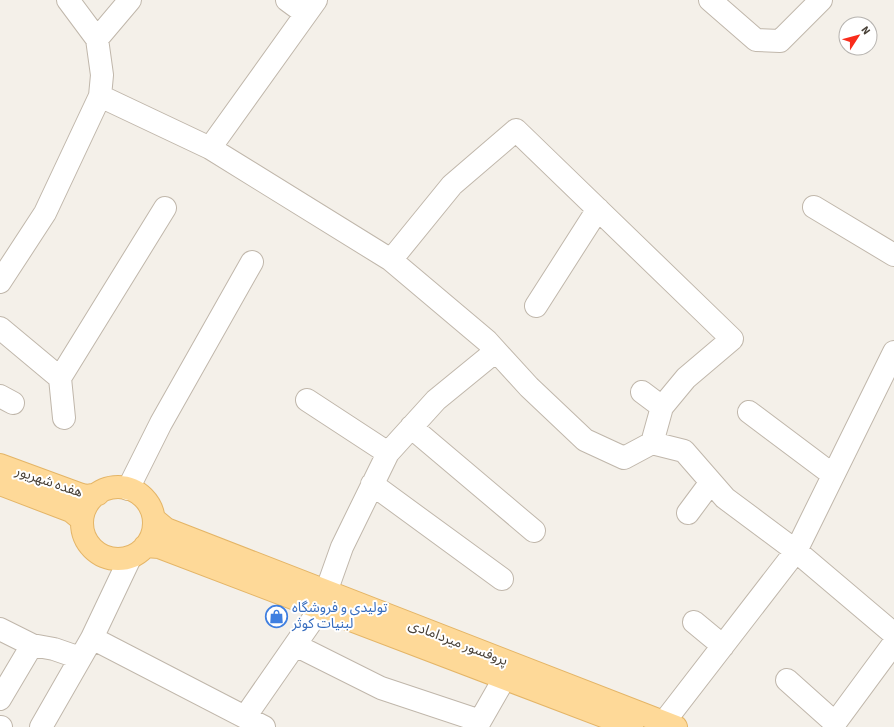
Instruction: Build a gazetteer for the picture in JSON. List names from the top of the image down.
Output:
{
  "streets": {
    "main road": ["هفده شهریور", "پروفسور میردامادی"]
  },
  "crossings": [
    ["هفده شهریور", "پروفسور میردامادی"]
  ],
  "places": {
    "shop": ["تولیدی و فروشگاه لبنیات کوثر"]
  },
  "north": "top right"
}
